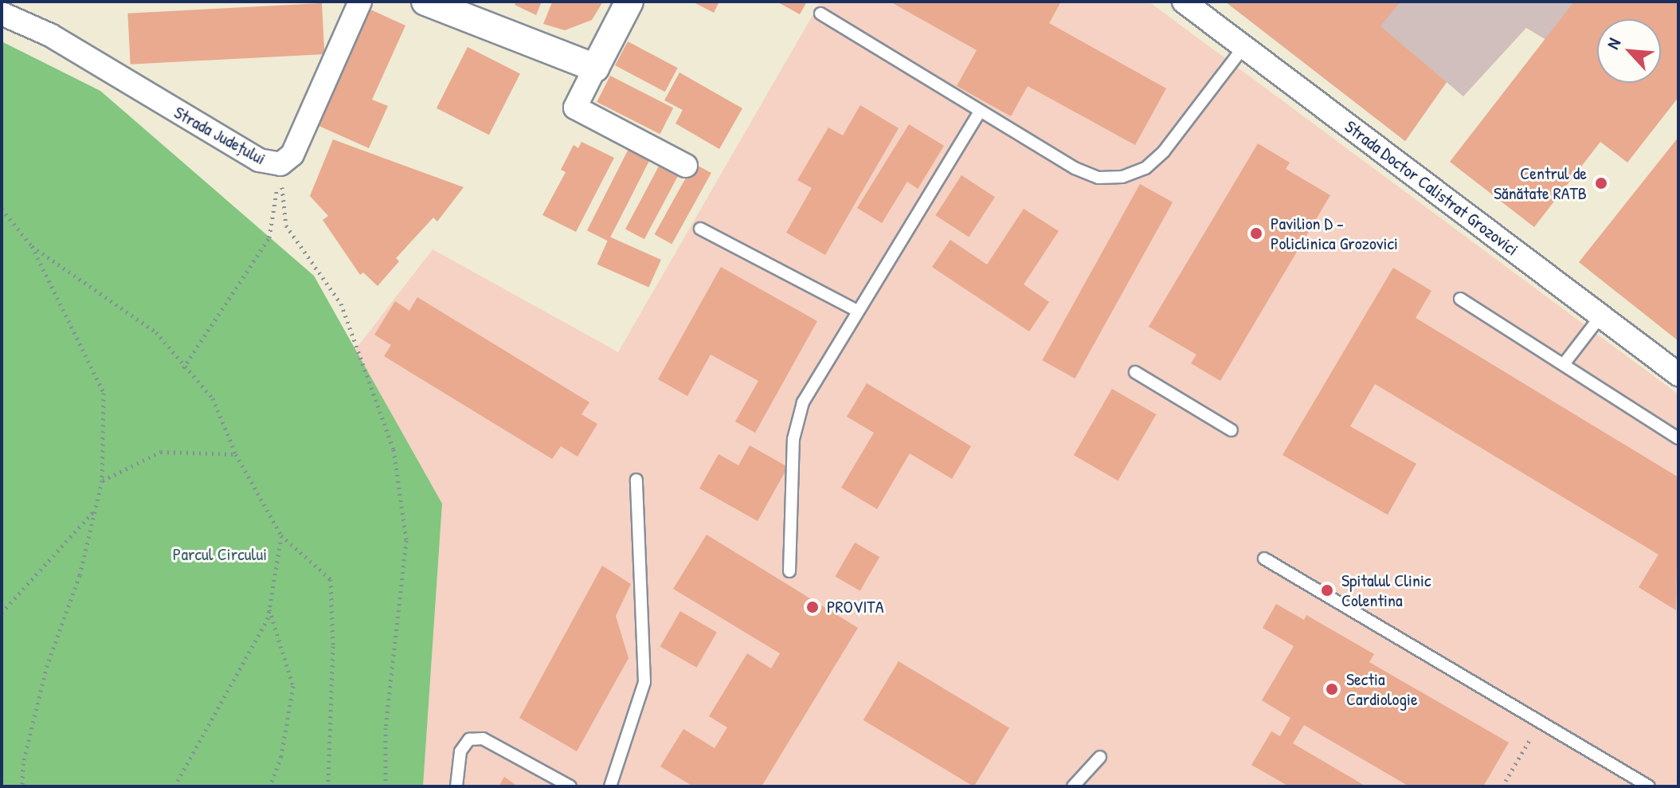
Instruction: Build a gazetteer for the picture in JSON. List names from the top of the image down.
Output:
{
  "streets": {
    "street": ["Strada Județului", "Strada Doctor Calistrat Grozovici"]
  },
  "parks": ["Parcul Circului"],
  "places": [
    "Centrul de Sănătate RATB",
    "Pavilion D - Policlinica Grozovici",
    "Spitalul Clinic Colentina",
    "PROVITA",
    "Sectia Cardiologie"
  ],
  "north": "top left"
}
